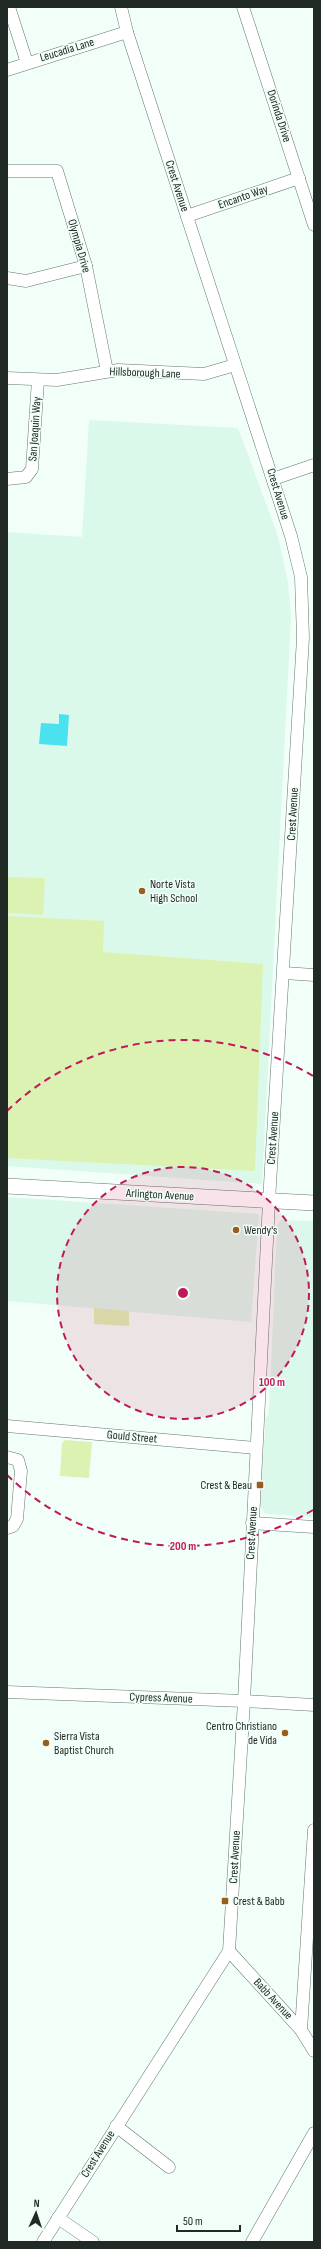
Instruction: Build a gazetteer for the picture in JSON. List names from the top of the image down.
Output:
{
  "streets": {
    "main road": ["Arlington Avenue"],
    "street": [
      "Leucadia Lane",
      "Dorinda Drive",
      "Crest Avenue",
      "Encanto Way",
      "Olympia Drive",
      "Hillsborough Lane",
      "San Joaquin Way",
      "Gould Street",
      "Cypress Avenue",
      "Babb Avenue"
    ]
  },
  "crossings": [
    ["Leucadia Lane", "Crest Avenue"],
    ["Dorinda Drive", "Encanto Way"],
    ["Crest Avenue", "Encanto Way"],
    ["Crest Avenue", "Hillsborough Lane"],
    ["Crest Avenue", "Arlington Avenue"],
    ["Crest Avenue", "Gould Street"],
    ["Crest Avenue", "Cypress Avenue"],
    ["Crest Avenue", "Babb Avenue"],
    ["Olympia Drive", "Hillsborough Lane"],
    ["Hillsborough Lane", "San Joaquin Way"]
  ],
  "places": {
    "other": [
      "Norte Vista High School",
      "Wendy's",
      "Centro Christiano de Vida",
      "Sierra Vista Baptist Church"
    ],
    "transit": ["Crest & Beau", "Crest & Babb"]
  },
  "scale_bar": "50 m",
  "north": "top",
  "rings": ["100 m", "200 m"]
}
